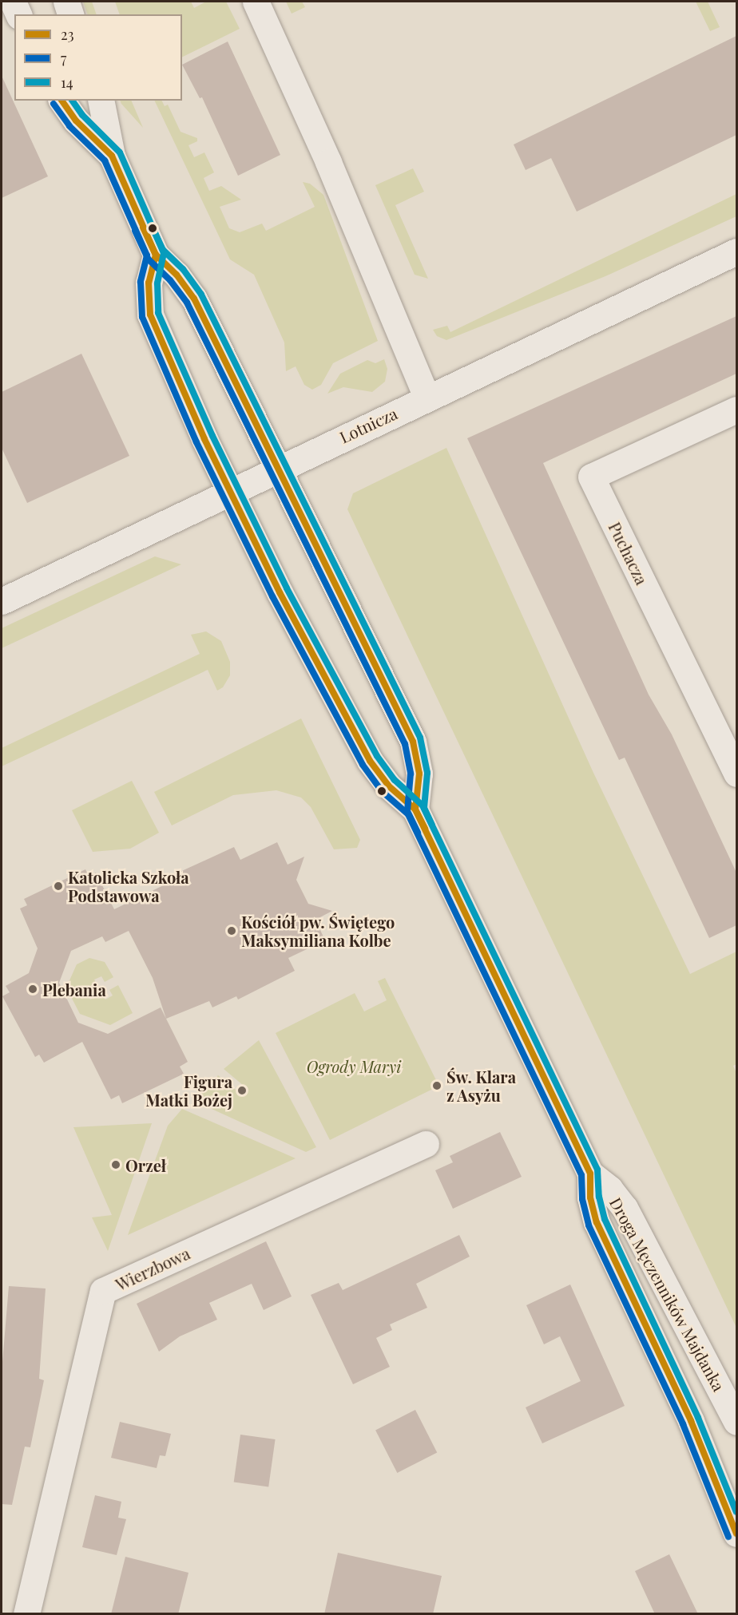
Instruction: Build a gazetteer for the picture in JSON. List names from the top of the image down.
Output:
{
  "streets": {
    "street": [
      "Lotnicza",
      "Puchacza",
      "Wierzbowa",
      "Droga Męczenników Majdanka"
    ]
  },
  "crossings": [
    ["Lotnicza", "Droga Męczenników Majdanka"]
  ],
  "parks": ["Ogrody Maryi"],
  "places": [
    "Katolicka Szkoła Podstawowa",
    "Kościół pw. Świętego Maksymiliana Kolbe",
    "Plebania",
    "Św. Klara z Asyżu",
    "Figura Matki Bożej",
    "Orzeł"
  ],
  "lines": ["transit line 23", "transit line 14", "transit line 7"],
  "legend": ["23", "7", "14"]
}
